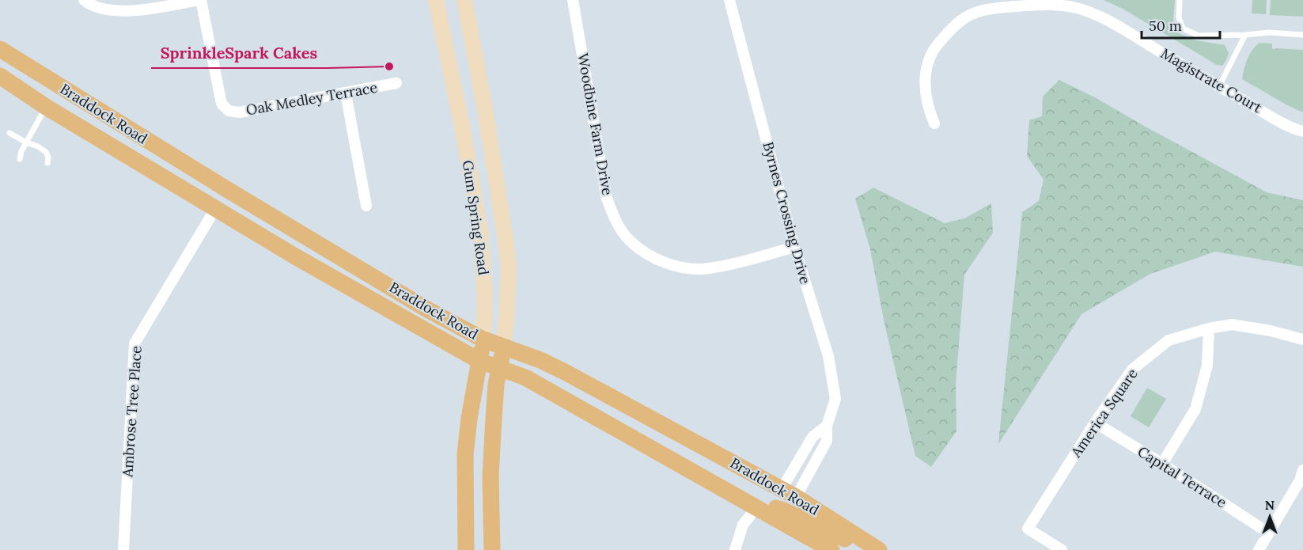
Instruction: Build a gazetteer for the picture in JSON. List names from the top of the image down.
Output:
{
  "streets": {
    "main road": ["Braddock Road", "Gum Spring Road"],
    "street": [
      "Magistrate Court",
      "Oak Medley Terrace",
      "Woodbine Farm Drive",
      "Byrnes Crossing Drive",
      "Ambrose Tree Place",
      "America Square",
      "Capital Terrace"
    ]
  },
  "crossings": [
    ["Braddock Road", "Byrnes Crossing Drive"],
    ["Braddock Road", "Gum Spring Road"],
    ["Braddock Road", "Ambrose Tree Place"],
    ["Woodbine Farm Drive", "Byrnes Crossing Drive"],
    ["America Square", "Capital Terrace"]
  ],
  "places": ["SprinkleSpark Cakes"],
  "scale_bar": "50 m",
  "north": "top"
}
